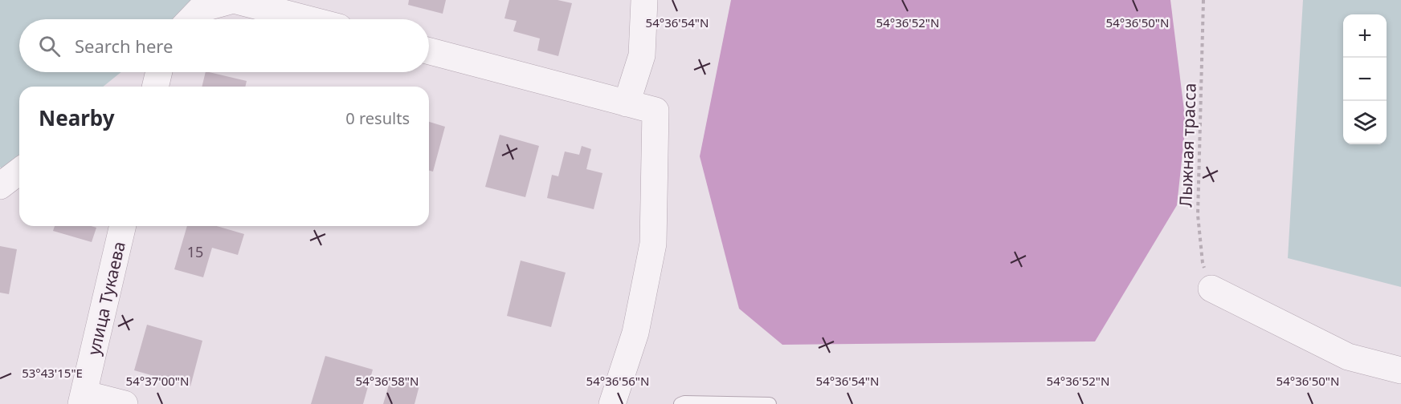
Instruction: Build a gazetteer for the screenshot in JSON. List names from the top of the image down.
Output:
{
  "streets": {
    "street": ["улица Тукаева"],
    "path": ["Лыжная трасса"]
  },
  "house_numbers": ["15"],
  "page": {
    "map_buttons": ["+", "−"],
    "search": "Search here",
    "heading": ["Nearby", "0 results"]
  },
  "coordinates": [
    "54°36'54\"N",
    "54°36'50\"N",
    "54°36'52\"N",
    "53°43'15\"E",
    "54°37'00\"N",
    "54°36'58\"N",
    "54°36'56\"N"
  ]
}
